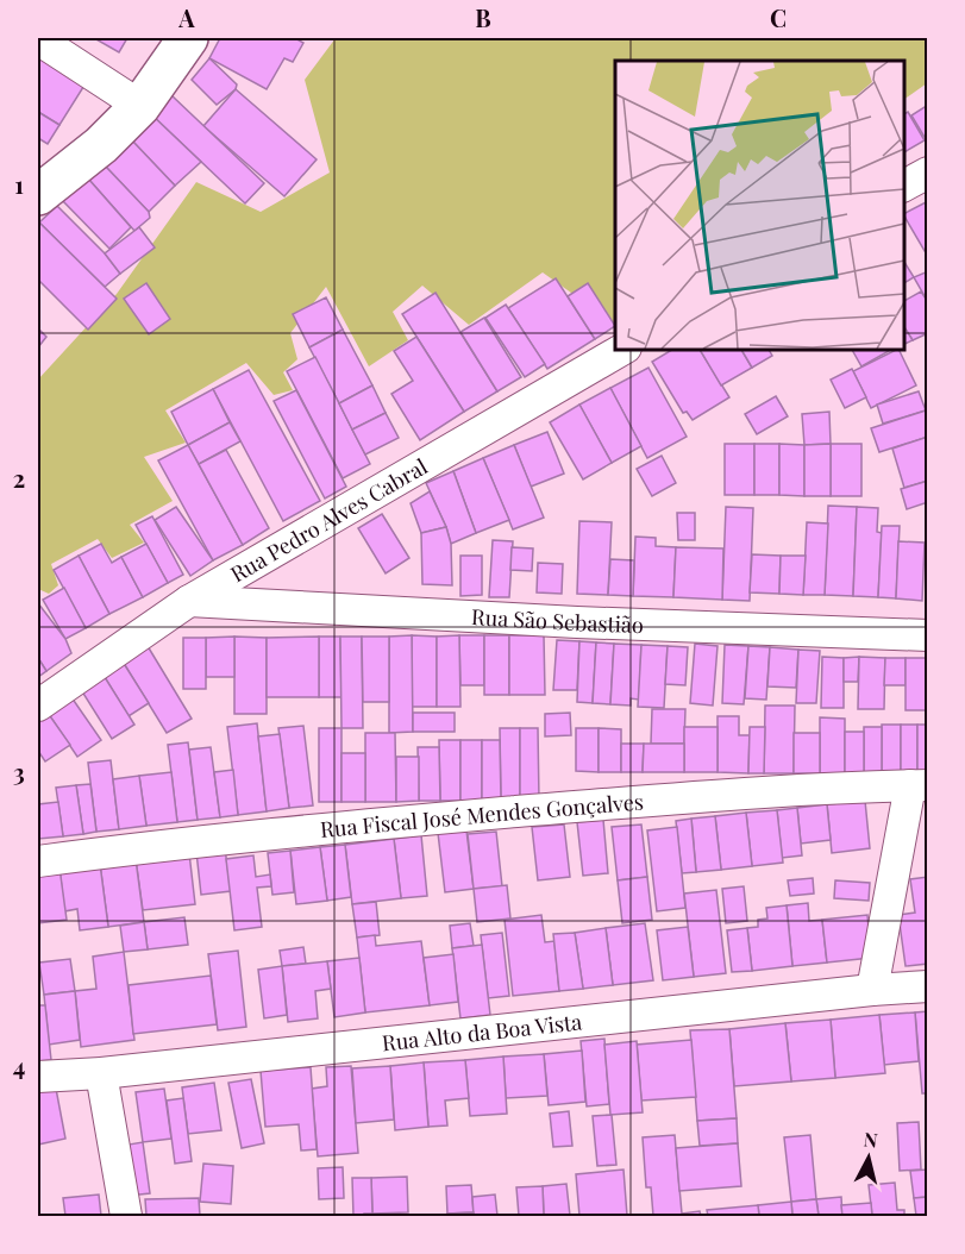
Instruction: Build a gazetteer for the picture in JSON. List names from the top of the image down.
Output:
{
  "streets": {
    "street": [
      "Rua Pedro Alves Cabral",
      "Rua São Sebastião",
      "Rua Fiscal José Mendes Gonçalves",
      "Rua Alto da Boa Vista"
    ]
  },
  "crossings": [
    ["Rua Pedro Alves Cabral", "Rua São Sebastião"]
  ],
  "north": "top",
  "grid": {
    "columns": ["A", "B", "C"],
    "rows": [
      "1",
      "2",
      "3",
      "4"
    ]
  }
}
